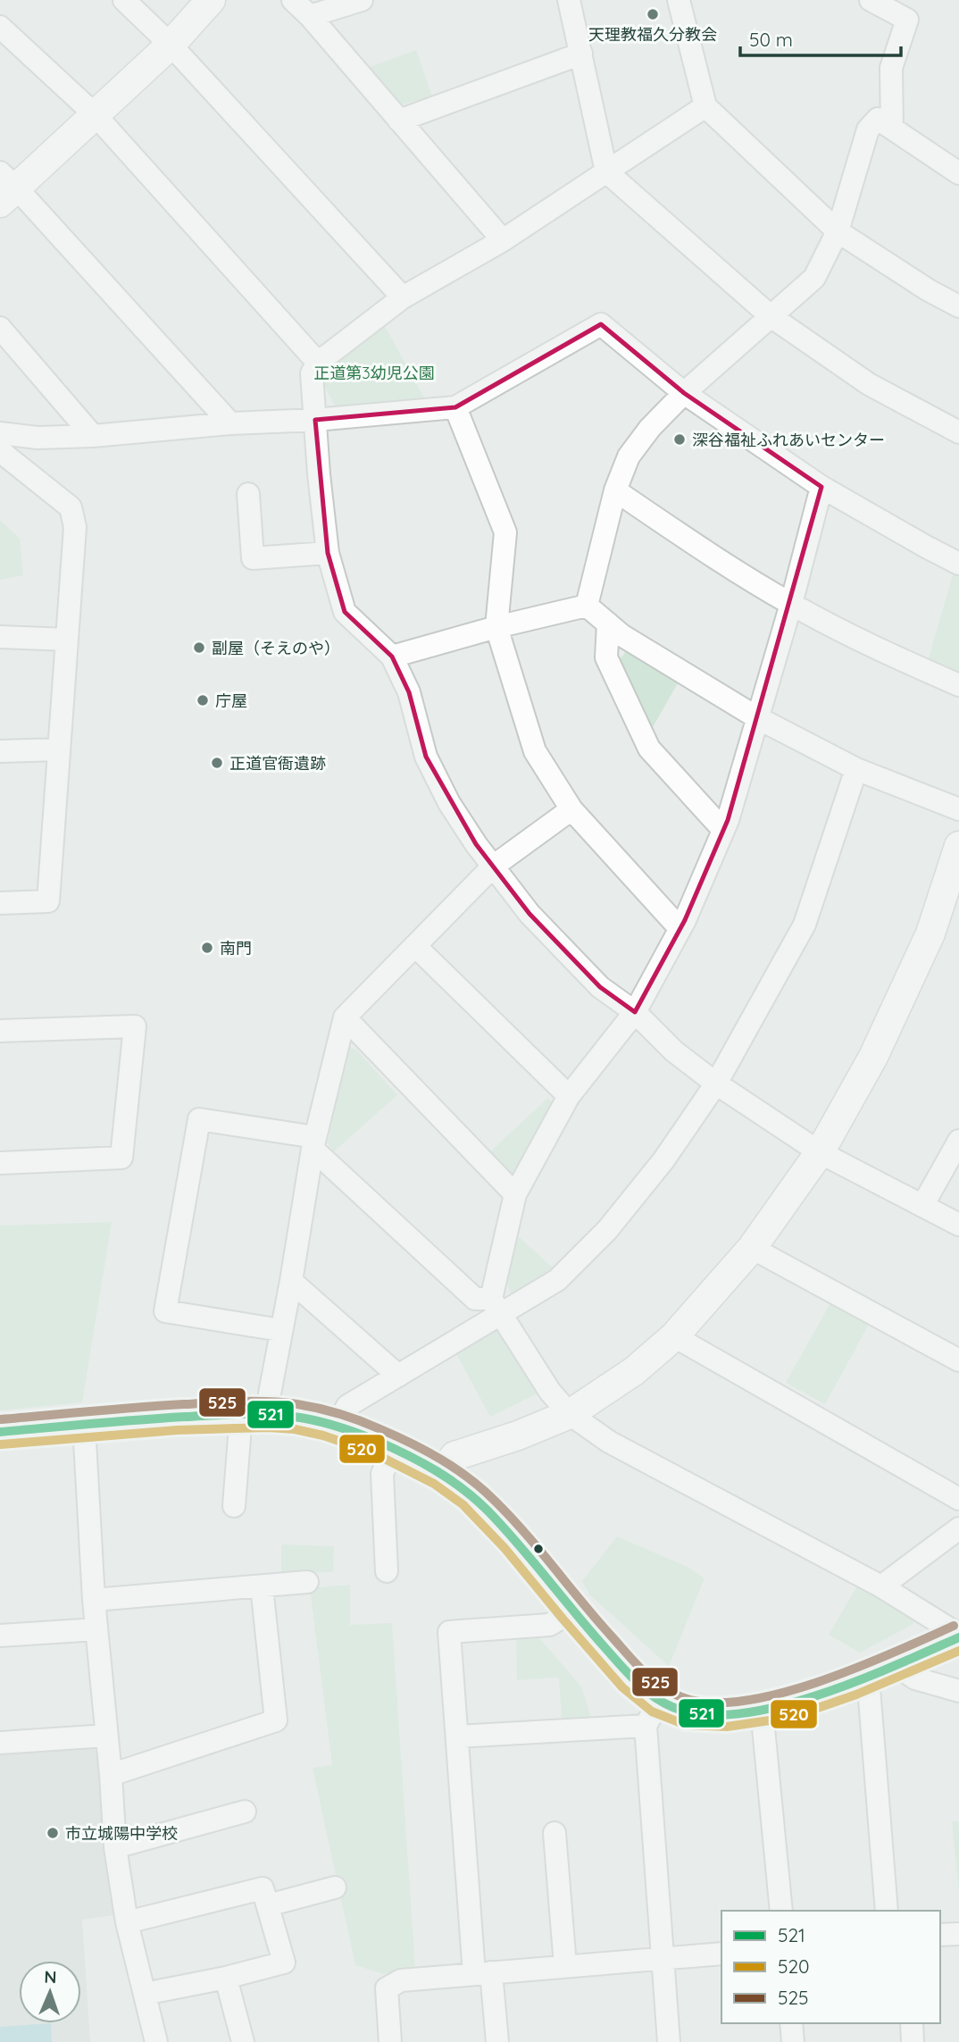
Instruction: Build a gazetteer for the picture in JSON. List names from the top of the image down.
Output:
{
  "parks": ["正道第3幼児公園"],
  "places": [
    "天理教福久分教会",
    "深谷福祉ふれあいセンター",
    "副屋（そえのや）",
    "庁屋",
    "正道官衙遺跡",
    "南門",
    "市立城陽中学校"
  ],
  "lines": ["transit line 525", "transit line 521", "transit line 520"],
  "legend": ["521", "520", "525"],
  "scale_bar": "50 m",
  "north": "top"
}
